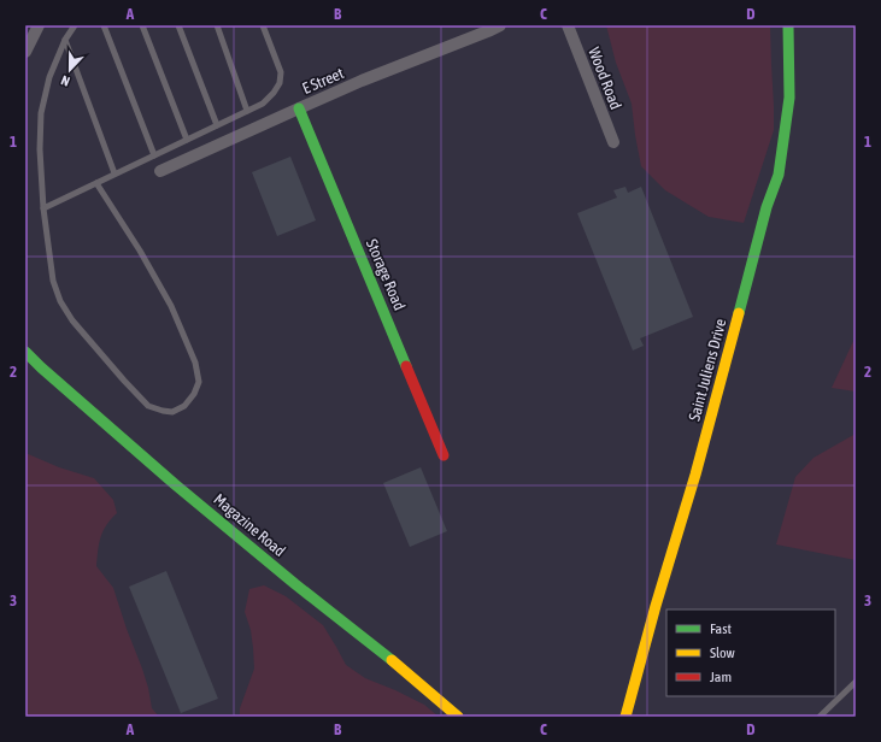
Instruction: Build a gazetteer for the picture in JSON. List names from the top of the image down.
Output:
{
  "streets": {
    "street": [
      "Wood Road",
      "E Street",
      "Storage Road",
      "Saint Juliens Drive",
      "Magazine Road"
    ]
  },
  "crossings": [
    ["E Street", "Storage Road"]
  ],
  "legend": ["Fast", "Slow", "Jam"],
  "north": "bottom",
  "grid": {
    "columns": [
      "A",
      "B",
      "C",
      "D"
    ],
    "rows": ["1", "2", "3"]
  }
}
